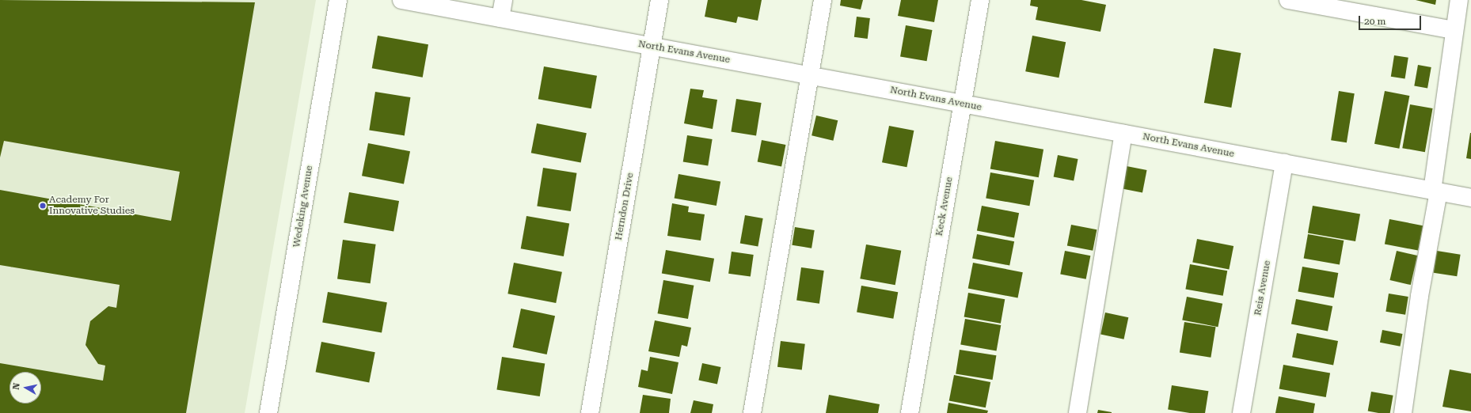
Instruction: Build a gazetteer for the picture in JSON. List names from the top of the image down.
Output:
{
  "streets": {
    "street": [
      "North Evans Avenue",
      "Wedeking Avenue",
      "Herndon Drive",
      "Keck Avenue",
      "Reis Avenue"
    ]
  },
  "crossings": [
    ["North Evans Avenue", "Herndon Drive"],
    ["North Evans Avenue", "Keck Avenue"],
    ["North Evans Avenue", "Reis Avenue"]
  ],
  "places": ["Academy For Innovative Studies"],
  "scale_bar": "20 m",
  "north": "left"
}
